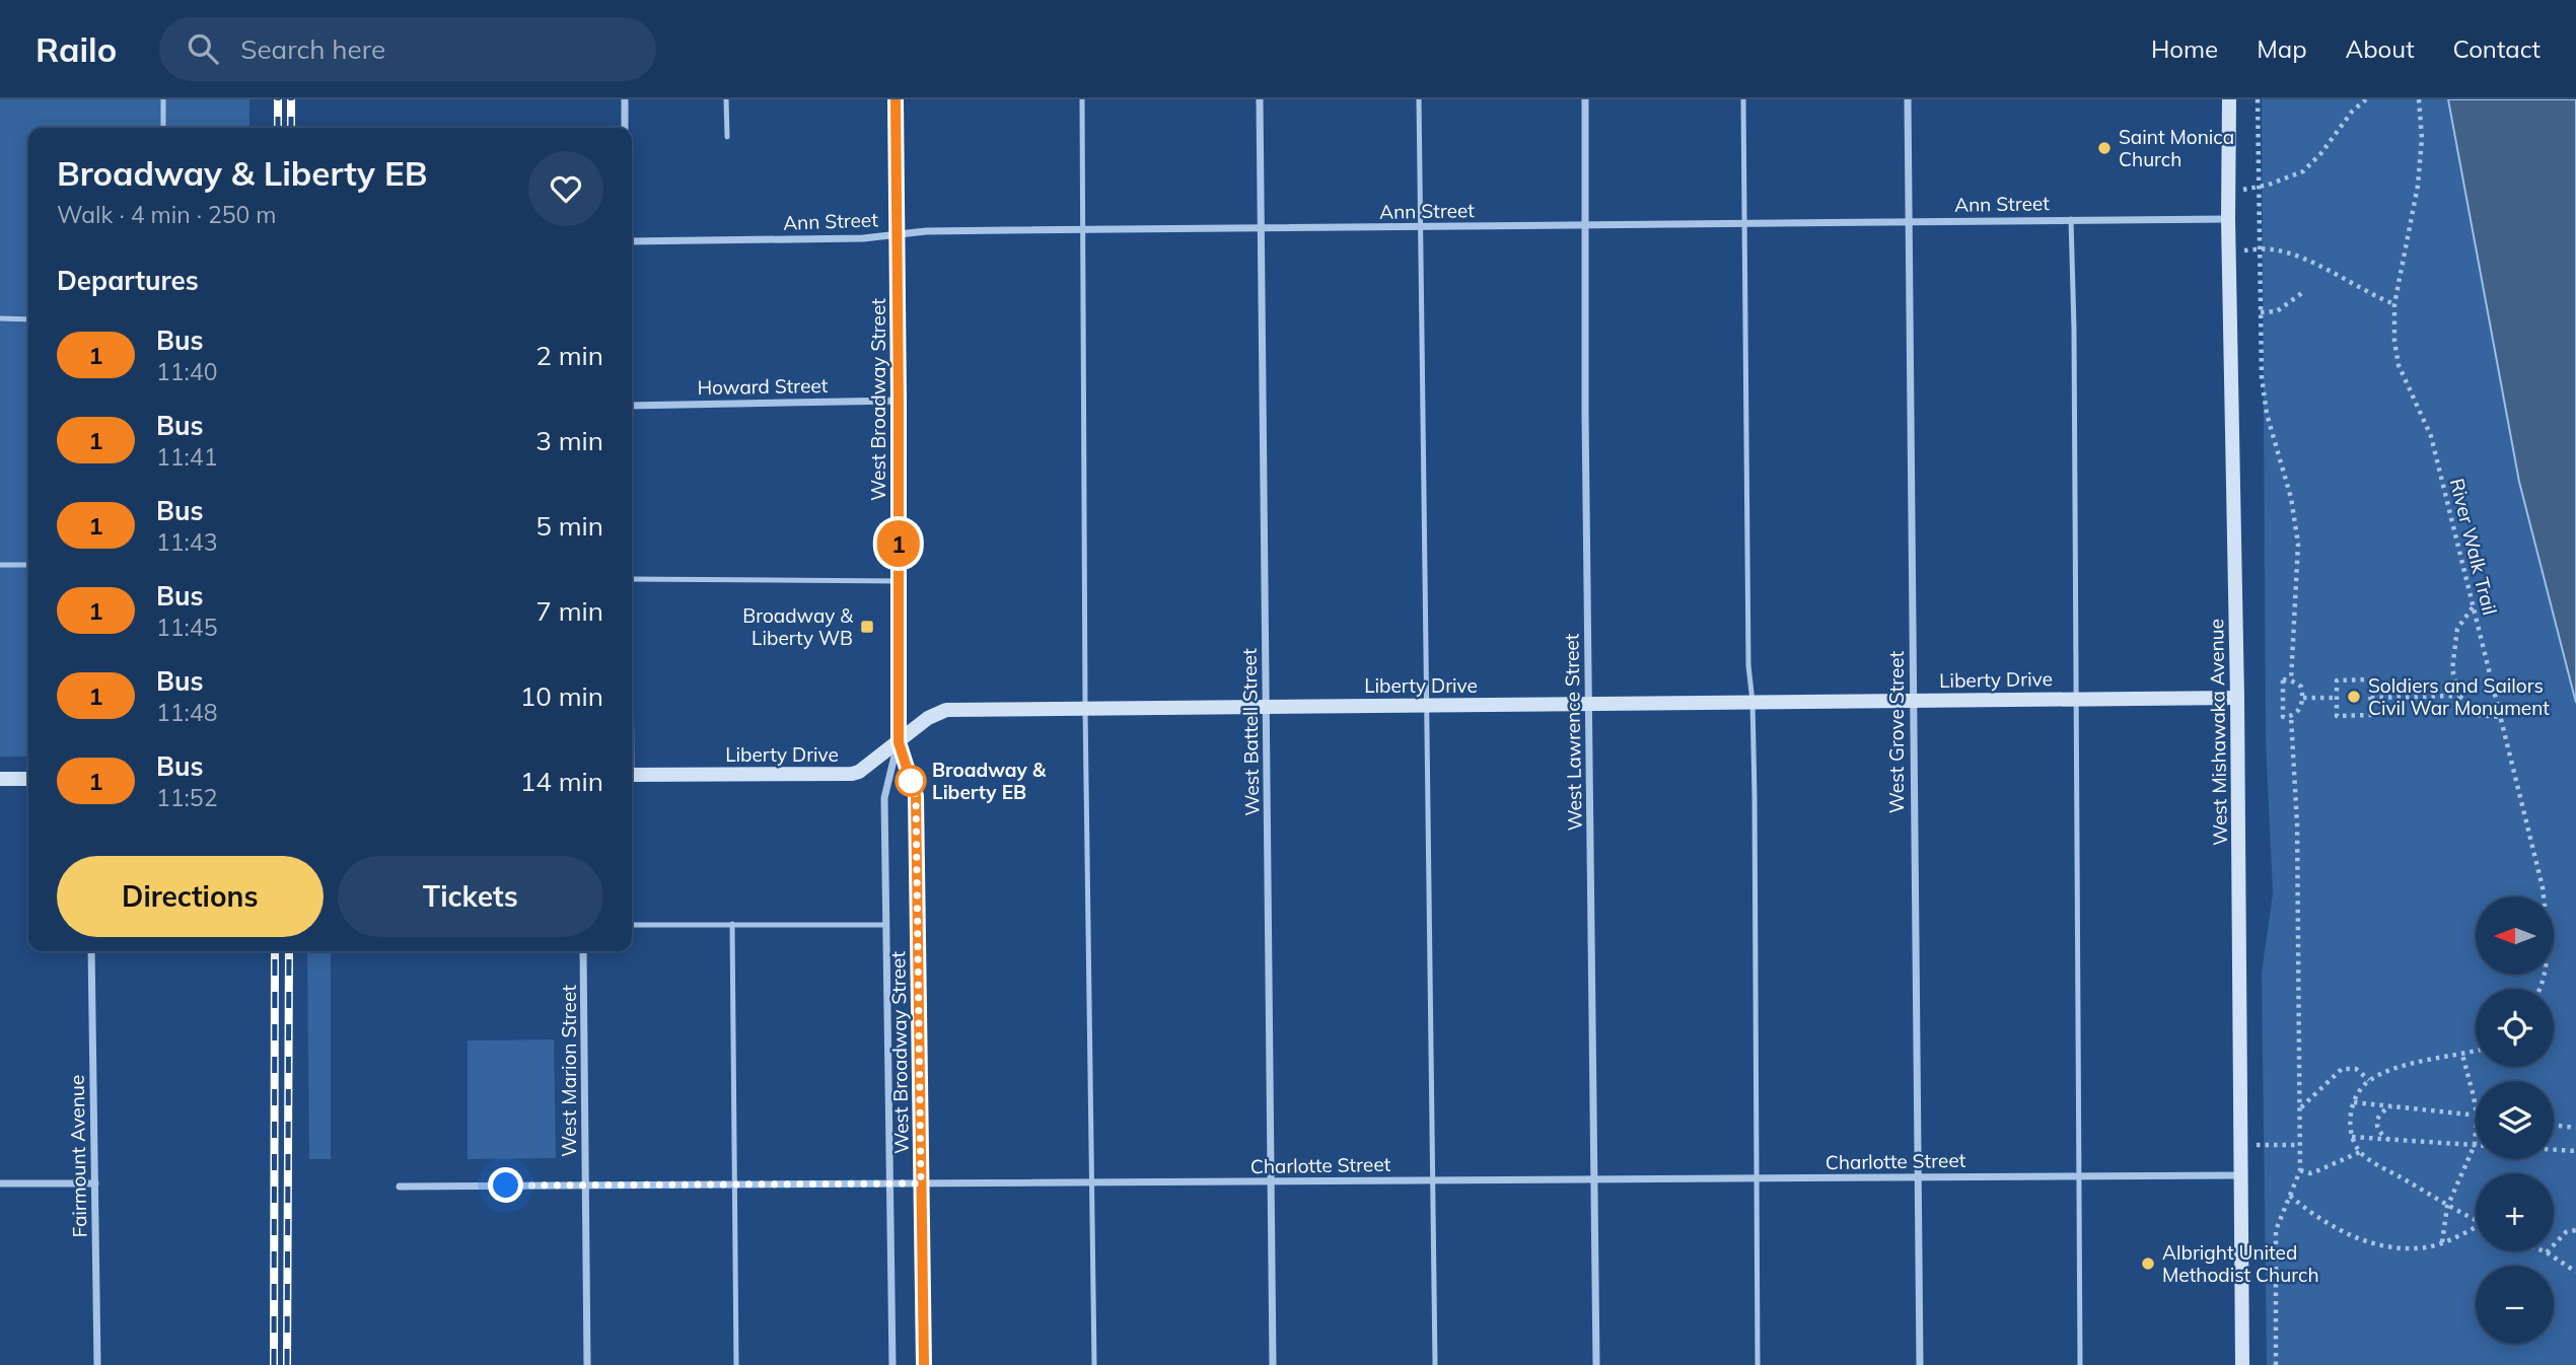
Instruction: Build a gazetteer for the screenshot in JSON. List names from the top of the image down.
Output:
{
  "streets": {
    "street": [
      "Ann Street",
      "Howard Street",
      "West Broadway Street",
      "Liberty Drive",
      "West Battell Street",
      "West Lawrence Street",
      "West Grove Street",
      "West Mishawaka Avenue",
      "West Marion Street",
      "Fairmount Avenue",
      "Charlotte Street"
    ],
    "path": ["River Walk Trail"]
  },
  "crossings": [
    ["Ann Street", "West Broadway Street"],
    ["Ann Street", "West Battell Street"],
    ["Ann Street", "West Lawrence Street"],
    ["Ann Street", "West Grove Street"],
    ["Ann Street", "West Mishawaka Avenue"],
    ["Howard Street", "West Broadway Street"],
    ["West Broadway Street", "Liberty Drive"],
    ["West Broadway Street", "Charlotte Street"],
    ["Liberty Drive", "West Battell Street"],
    ["Liberty Drive", "West Lawrence Street"],
    ["Liberty Drive", "West Grove Street"],
    ["Liberty Drive", "West Mishawaka Avenue"],
    ["West Battell Street", "Charlotte Street"],
    ["West Lawrence Street", "Charlotte Street"],
    ["West Grove Street", "Charlotte Street"],
    ["West Mishawaka Avenue", "Charlotte Street"],
    ["West Marion Street", "Charlotte Street"]
  ],
  "places": {
    "other": [
      "Saint Monica Church",
      "Soldiers and Sailors Civil War Monument",
      "Broadway & Liberty EB",
      "Albright United Methodist Church"
    ],
    "transit": ["Broadway & Liberty WB"]
  },
  "lines": ["bus line 1"],
  "north": "left",
  "page": {
    "header": "Railo",
    "search": "Search here",
    "nav": [
      "Home",
      "Map",
      "About",
      "Contact"
    ],
    "on_map": "1",
    "heading": [
      ["Broadway & Liberty EB", "Walk · 4 min · 250 m"],
      "Departures"
    ],
    "list": [
      {
        "mark": "1",
        "name": "Bus",
        "note": "11:40",
        "value": "2 min"
      },
      {
        "mark": "1",
        "name": "Bus",
        "note": "11:41",
        "value": "3 min"
      },
      {
        "mark": "1",
        "name": "Bus",
        "note": "11:43",
        "value": "5 min"
      },
      {
        "mark": "1",
        "name": "Bus",
        "note": "11:45",
        "value": "7 min"
      },
      {
        "mark": "1",
        "name": "Bus",
        "note": "11:48",
        "value": "10 min"
      },
      {
        "mark": "1",
        "name": "Bus",
        "note": "11:52",
        "value": "14 min"
      }
    ],
    "buttons": ["Directions", "Tickets"],
    "map_buttons": ["+", "−"]
  }
}
